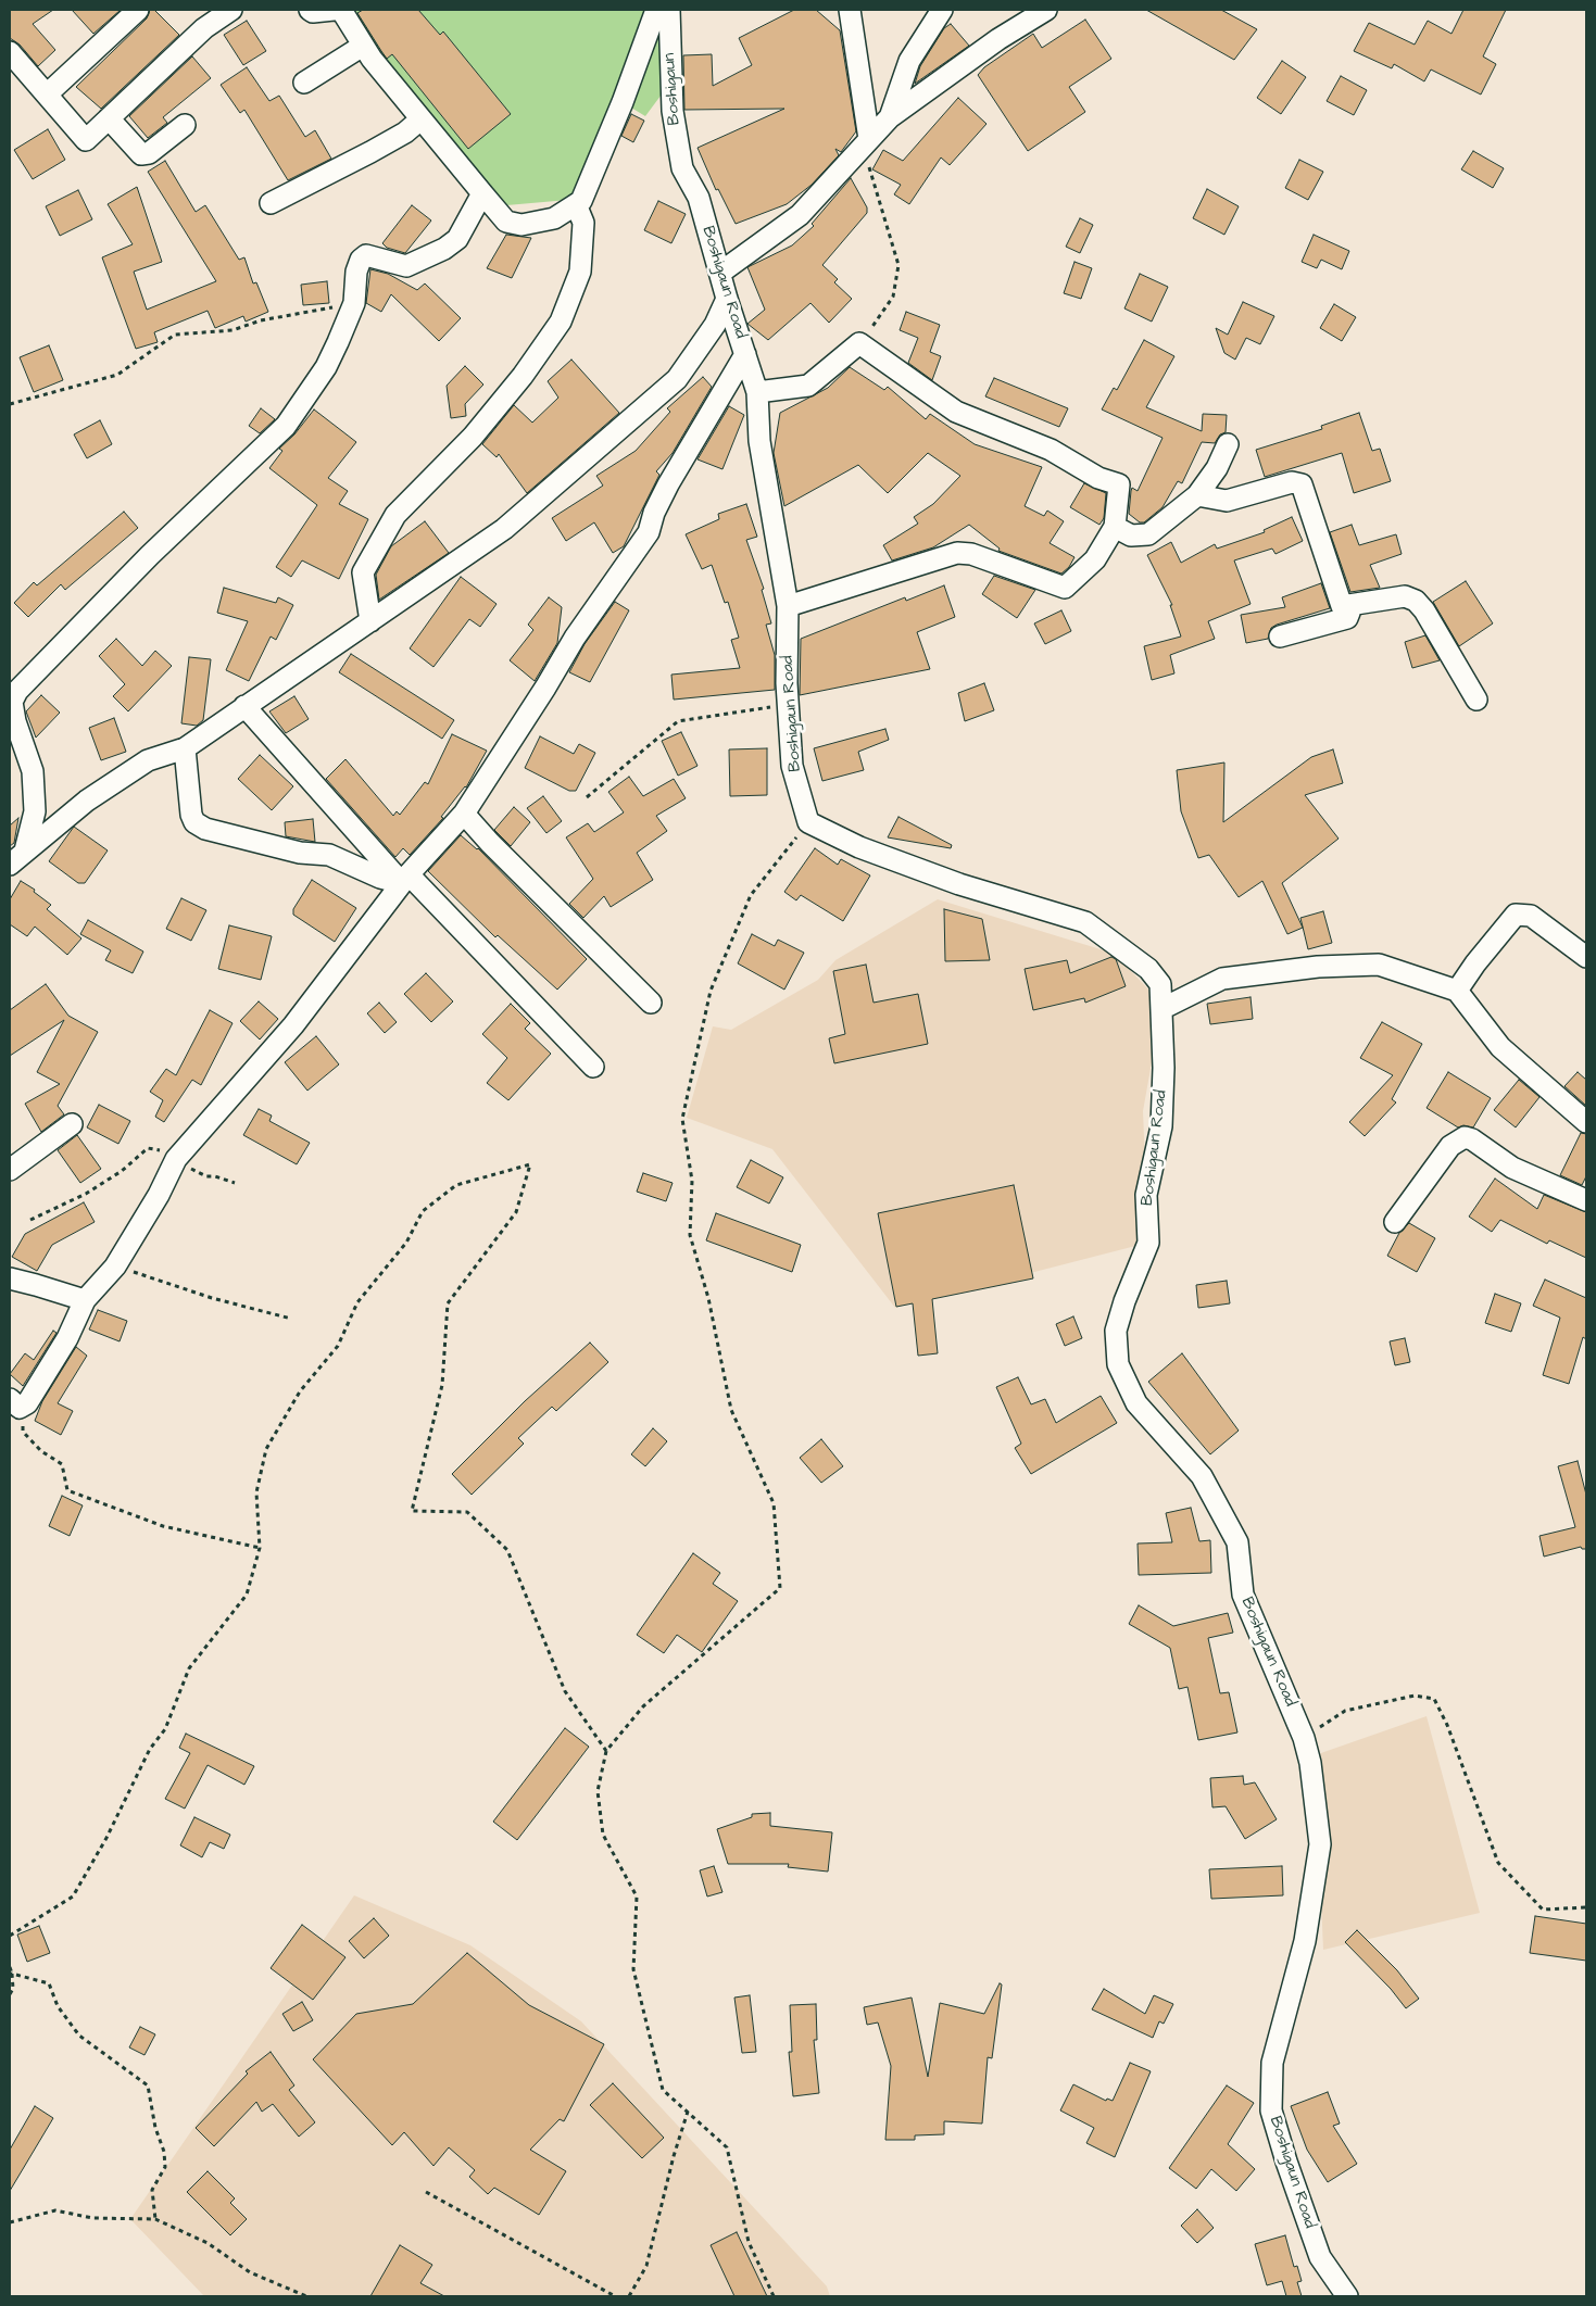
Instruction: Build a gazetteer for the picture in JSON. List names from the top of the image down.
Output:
{
  "streets": {
    "street": ["Boshigaun", "Boshigaun Road"]
  },
  "crossings": [
    ["Boshigaun", "Boshigaun Road"]
  ]
}
